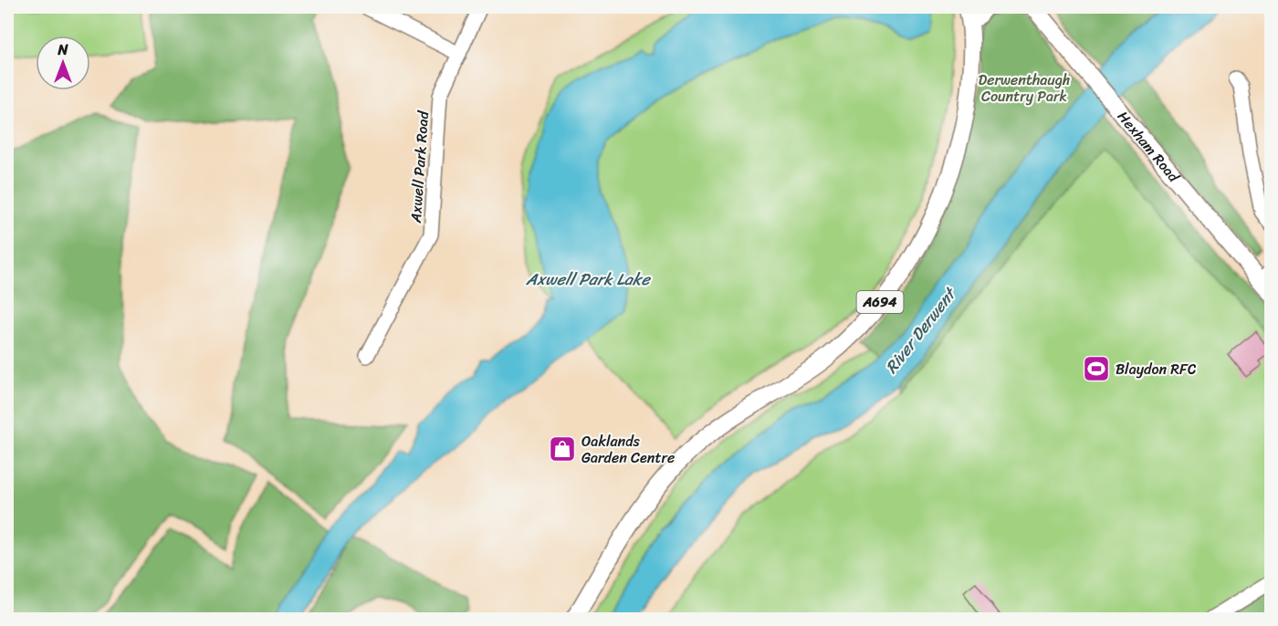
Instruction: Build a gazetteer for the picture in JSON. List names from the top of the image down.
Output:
{
  "streets": {
    "main road": ["Hexham Road", "A694"],
    "street": ["Axwell Park Road"]
  },
  "water": ["Axwell Park Lake", "River Derwent"],
  "parks": ["Derwenthaugh Country Park"],
  "places": {
    "sports": ["Blaydon RFC"],
    "shop": ["Oaklands Garden Centre"]
  },
  "north": "top"
}
